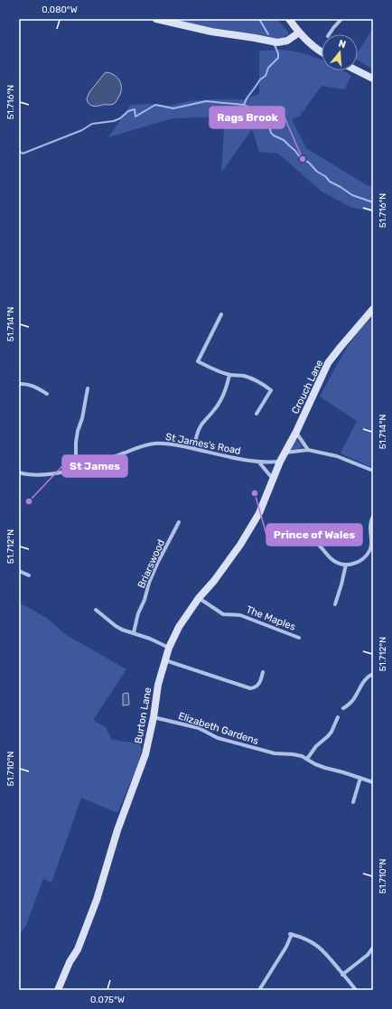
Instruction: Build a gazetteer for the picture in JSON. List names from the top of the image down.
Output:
{
  "streets": {
    "street": [
      "Crouch Lane",
      "St James's Road",
      "Briarswood",
      "The Maples",
      "Burton Lane",
      "Elizabeth Gardens"
    ]
  },
  "crossings": [
    ["Crouch Lane", "St James's Road"],
    ["Crouch Lane", "Burton Lane"],
    ["St James's Road", "Burton Lane"],
    ["The Maples", "Burton Lane"],
    ["Burton Lane", "Elizabeth Gardens"]
  ],
  "places": ["Rags Brook", "Prince of Wales", "St James"],
  "north": "top",
  "coordinates": [
    "0.080°W",
    "51.716°N",
    "51.714°N",
    "51.712°N",
    "51.710°N",
    "0.075°W"
  ]
}
